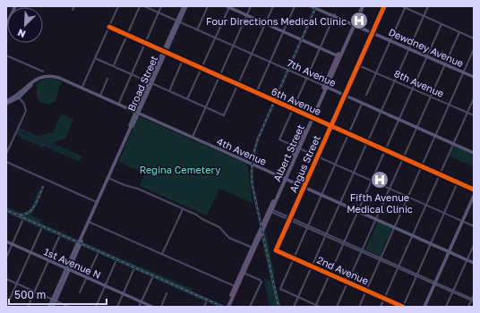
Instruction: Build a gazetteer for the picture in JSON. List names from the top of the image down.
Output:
{
  "streets": {
    "main road": [
      "Dewdney Avenue",
      "7th Avenue",
      "Broad Street",
      "4th Avenue",
      "Albert Street",
      "1st Avenue N"
    ],
    "street": [
      "8th Avenue",
      "6th Avenue",
      "Angus Street",
      "2nd Avenue"
    ]
  },
  "crossings": [
    ["Dewdney Avenue", "Albert Street"],
    ["Dewdney Avenue", "Angus Street"],
    ["7th Avenue", "Broad Street"],
    ["7th Avenue", "Albert Street"],
    ["7th Avenue", "Angus Street"],
    ["Broad Street", "6th Avenue"],
    ["Broad Street", "4th Avenue"],
    ["Broad Street", "1st Avenue N"],
    ["8th Avenue", "Angus Street"],
    ["6th Avenue", "Albert Street"],
    ["6th Avenue", "Angus Street"],
    ["4th Avenue", "Albert Street"],
    ["4th Avenue", "Angus Street"],
    ["Angus Street", "2nd Avenue"]
  ],
  "parks": ["Regina Cemetery"],
  "places": {
    "hospital": ["Four Directions Medical Clinic", "Fifth Avenue Medical Clinic"]
  },
  "scale_bar": "500 m",
  "north": "bottom left"
}
